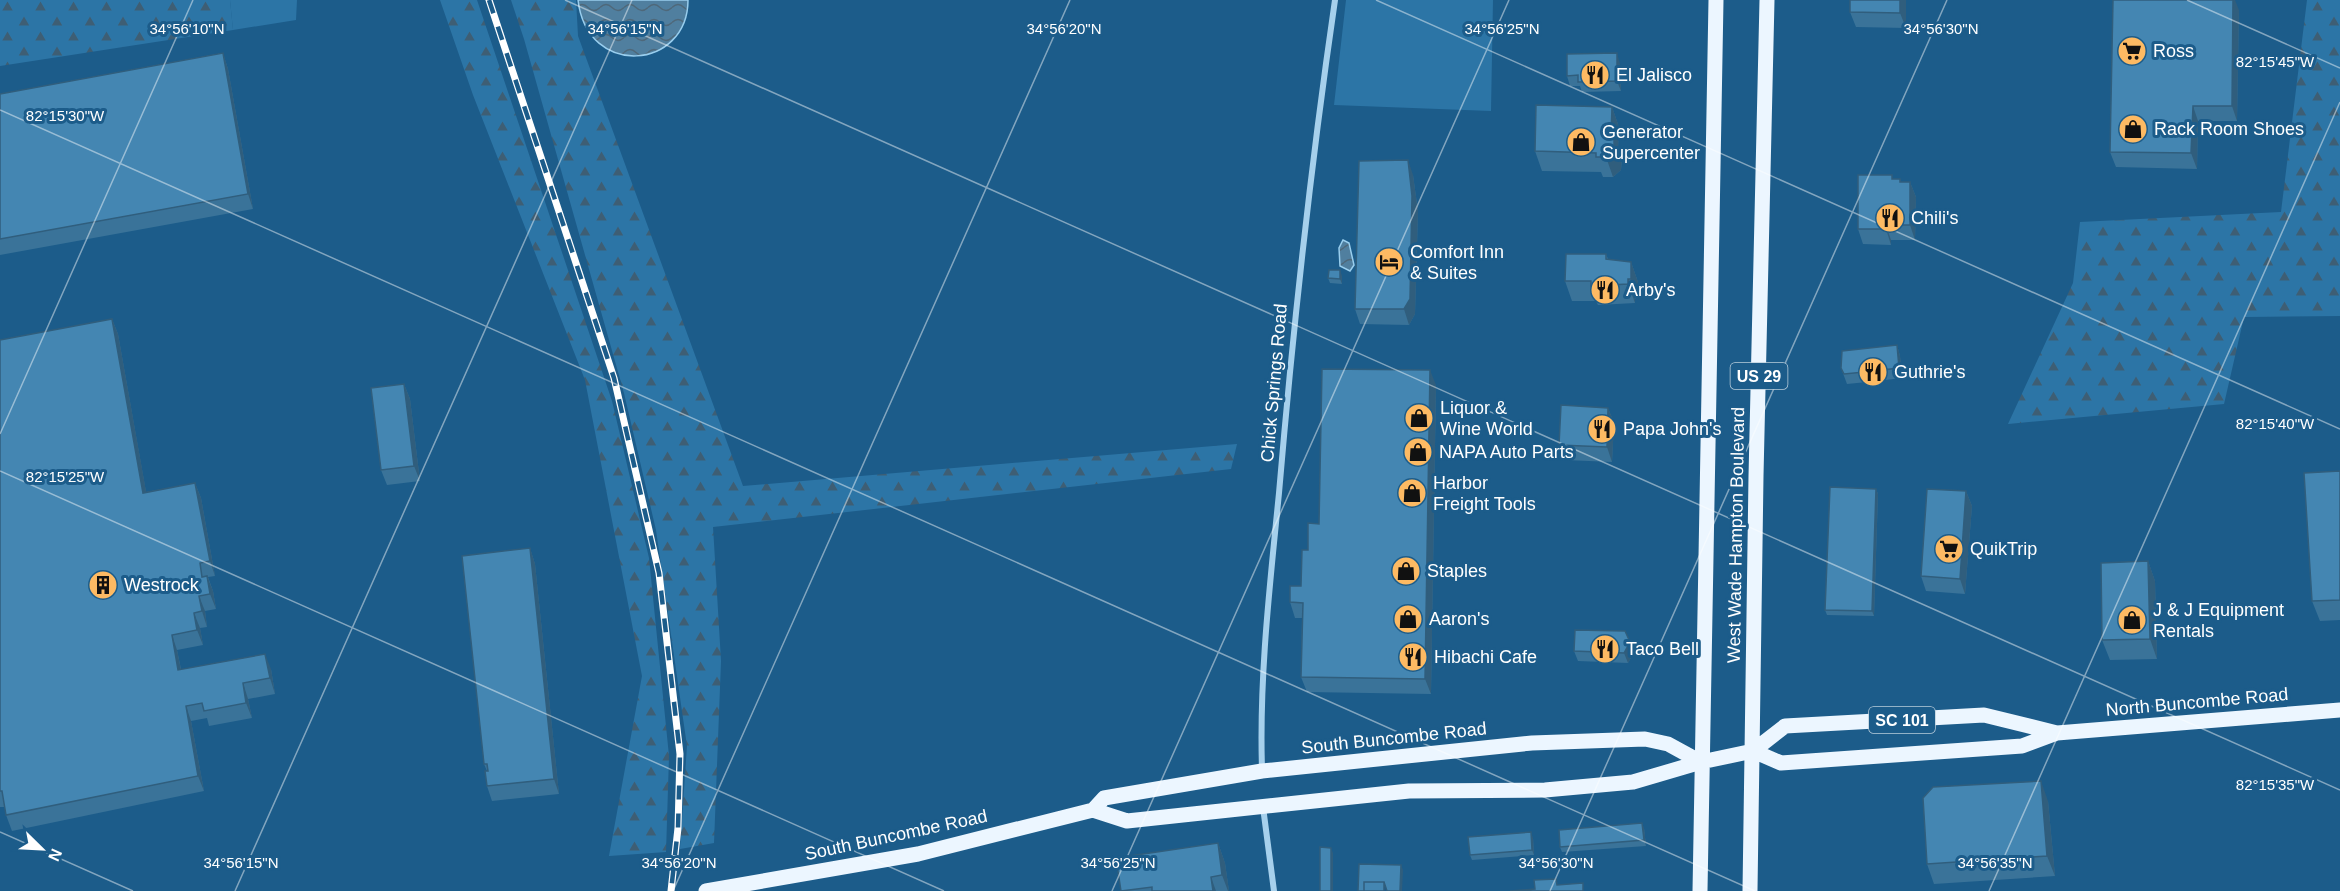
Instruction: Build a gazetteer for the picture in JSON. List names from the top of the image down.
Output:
{
  "streets": {
    "main road": [
      "US 29",
      "West Wade Hampton Boulevard",
      "North Buncombe Road",
      "SC 101",
      "South Buncombe Road"
    ],
    "street": ["Chick Springs Road"]
  },
  "crossings": [
    ["Chick Springs Road", "South Buncombe Road"],
    ["West Wade Hampton Boulevard", "North Buncombe Road"],
    ["West Wade Hampton Boulevard", "South Buncombe Road"]
  ],
  "places": {
    "supermarket": ["Ross", "QuikTrip"],
    "restaurant": [
      "El Jalisco",
      "Chili's",
      "Arby's",
      "Guthrie's",
      "Papa John's",
      "Taco Bell",
      "Hibachi Cafe"
    ],
    "shop": [
      "Rack Room Shoes",
      "Generator Supercenter",
      "Liquor & Wine World",
      "NAPA Auto Parts",
      "Harbor Freight Tools",
      "Staples",
      "Aaron's",
      "J & J Equipment Rentals"
    ],
    "hotel": ["Comfort Inn & Suites"],
    "building": ["Westrock"]
  },
  "north": "bottom right",
  "coordinates": [
    "34°56'10\"N",
    "34°56'15\"N",
    "34°56'20\"N",
    "34°56'25\"N",
    "34°56'30\"N",
    "82°15'45\"W",
    "82°15'30\"W",
    "82°15'40\"W",
    "82°15'25\"W",
    "82°15'35\"W",
    "34°56'35\"N"
  ]
}
